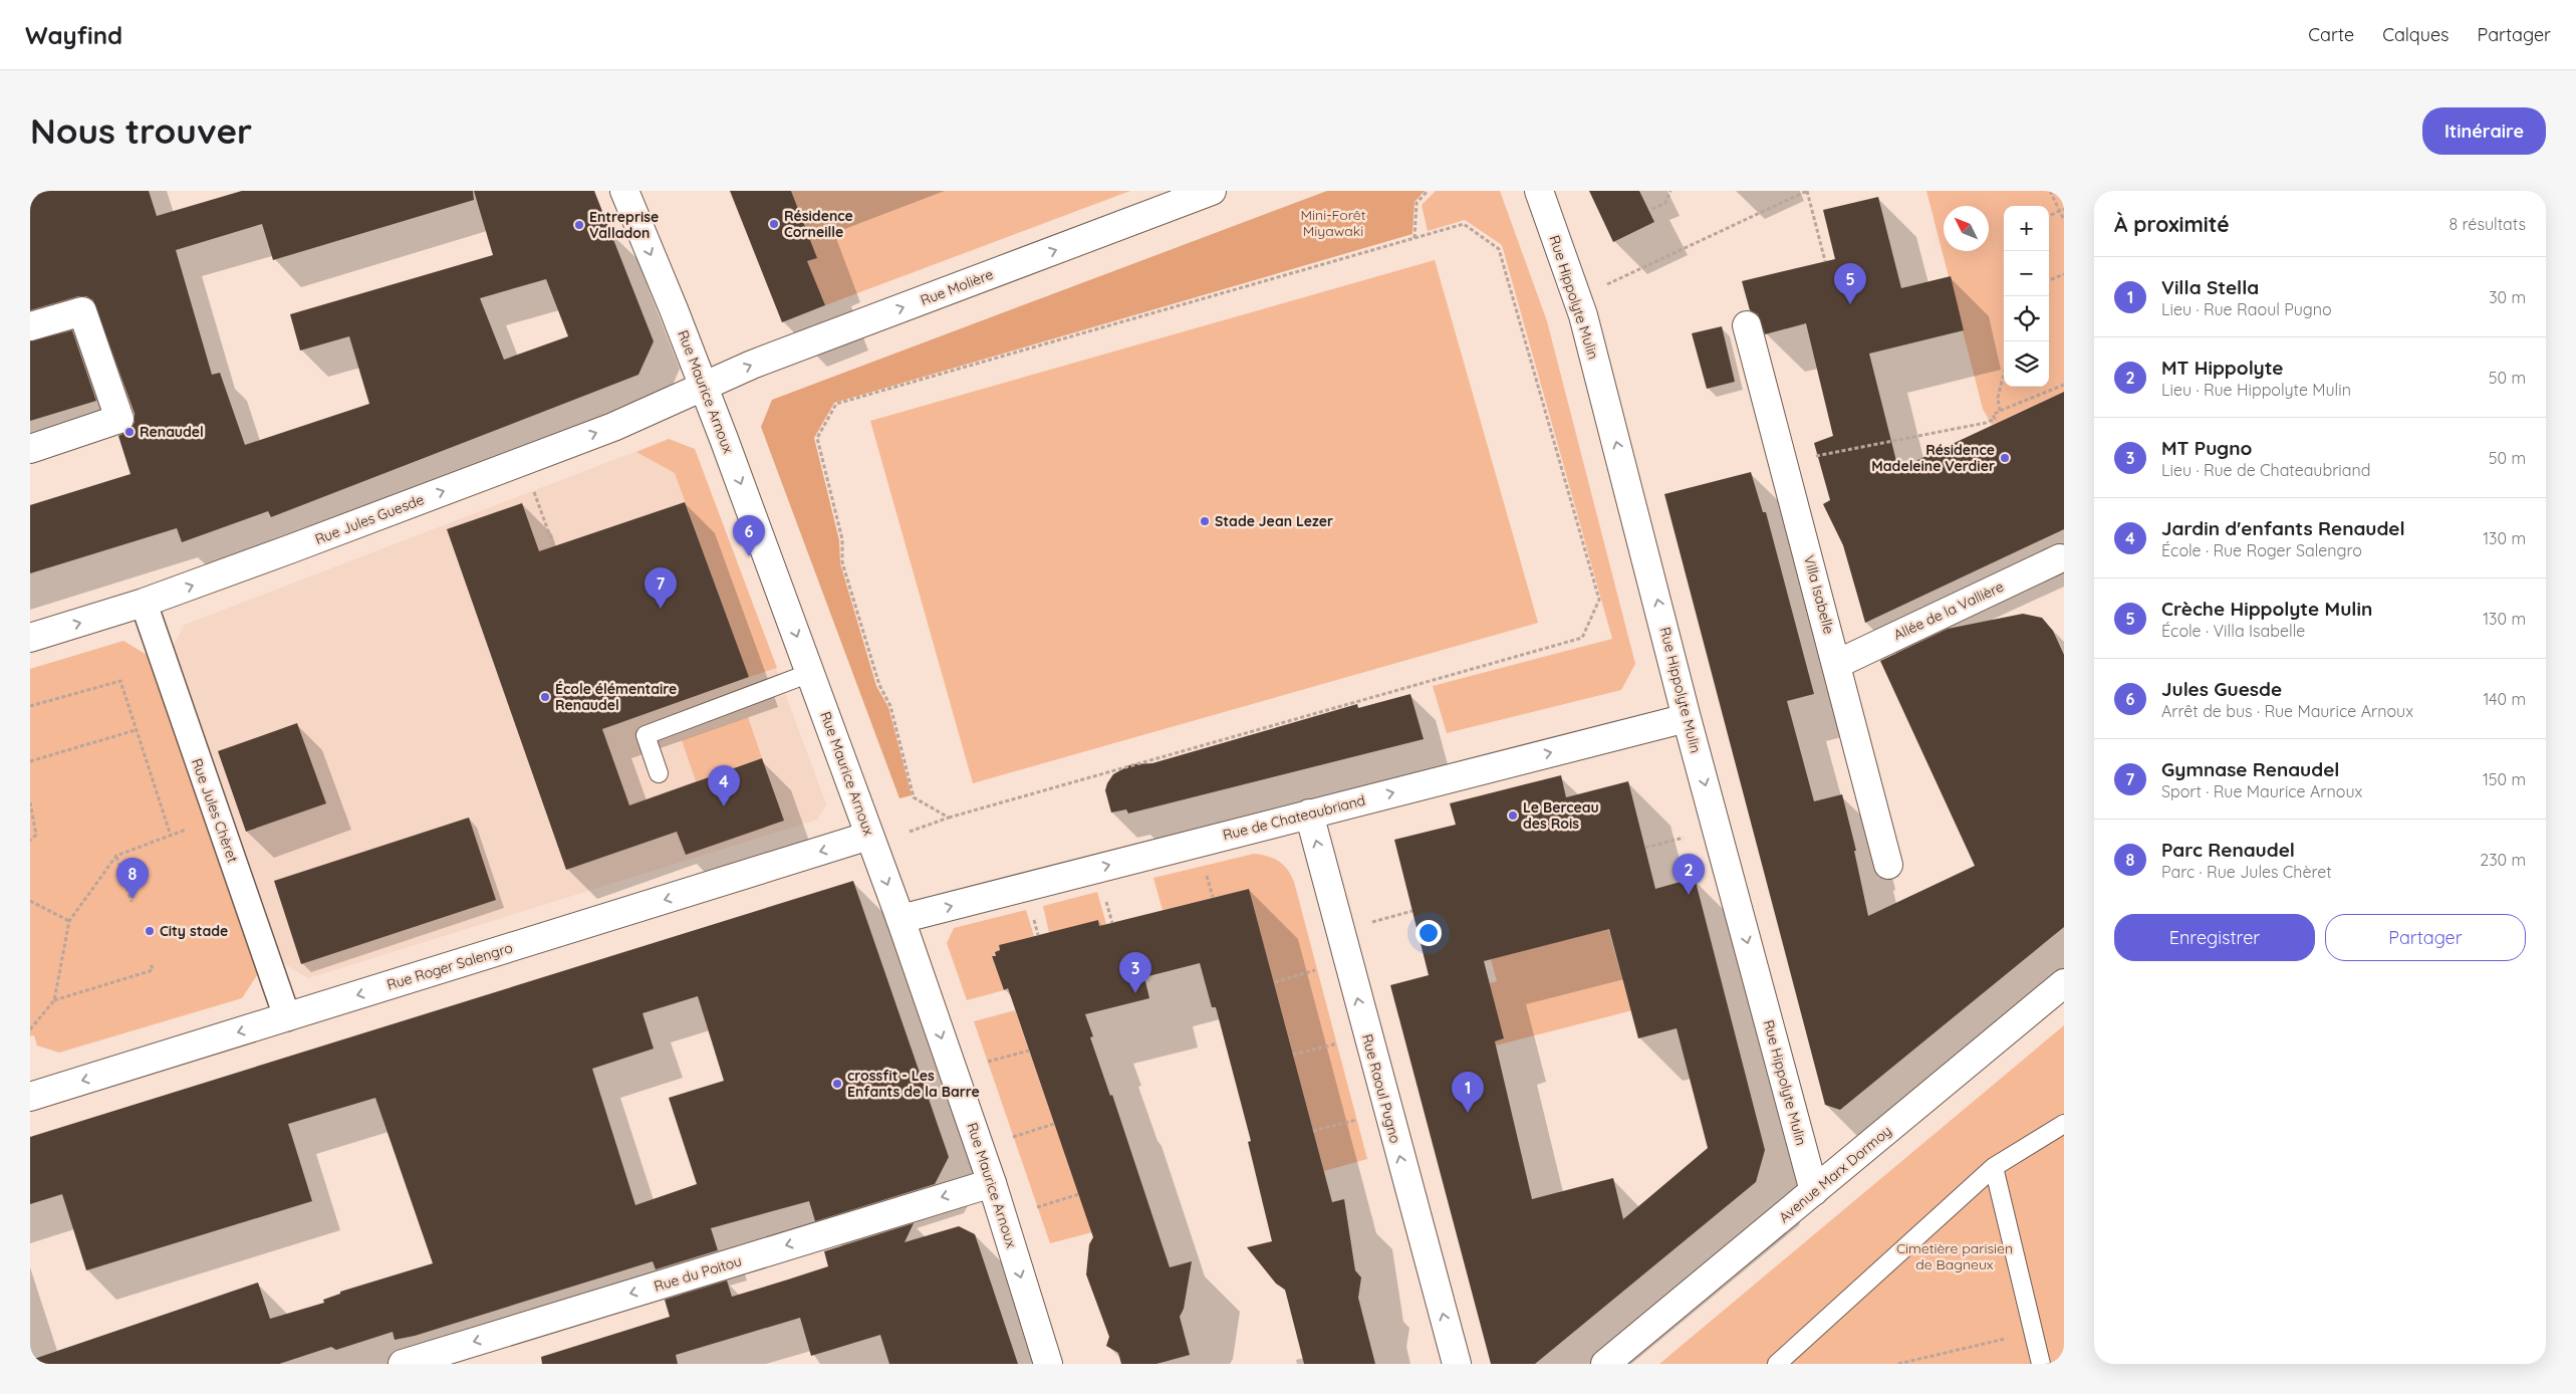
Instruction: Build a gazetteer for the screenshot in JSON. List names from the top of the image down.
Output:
{
  "streets": {
    "street": [
      "Rue Molière",
      "Rue Hippolyte Mulin",
      "Rue Maurice Arnoux",
      "Rue Jules Guesde",
      "Villa Isabelle",
      "Allée de la Vallière",
      "Rue Jules Chèret",
      "Rue de Chateaubriand",
      "Rue Roger Salengro",
      "Rue Raoul Pugno",
      "Avenue Marx Dormoy",
      "Rue du Poitou"
    ]
  },
  "crossings": [
    ["Rue Molière", "Rue Maurice Arnoux"],
    ["Rue Molière", "Rue Jules Guesde"],
    ["Rue Hippolyte Mulin", "Rue de Chateaubriand"],
    ["Rue Hippolyte Mulin", "Avenue Marx Dormoy"],
    ["Rue Maurice Arnoux", "Rue Jules Guesde"],
    ["Rue Maurice Arnoux", "Rue de Chateaubriand"],
    ["Rue Maurice Arnoux", "Rue Roger Salengro"],
    ["Rue Maurice Arnoux", "Rue du Poitou"],
    ["Rue Jules Guesde", "Rue Jules Chèret"],
    ["Villa Isabelle", "Allée de la Vallière"],
    ["Rue Jules Chèret", "Rue Roger Salengro"],
    ["Rue de Chateaubriand", "Rue Raoul Pugno"]
  ],
  "one_way": [
    "Rue Molière",
    "Rue Maurice Arnoux",
    "Rue Jules Guesde",
    "Rue de Chateaubriand",
    "Rue Roger Salengro",
    "Rue Raoul Pugno",
    "Rue du Poitou"
  ],
  "parks": ["Mini-Forêt Miyawaki", "Cimetière parisien de Bagneux"],
  "places": [
    "Résidence Corneille",
    "Entreprise Valladon",
    "Renaudel",
    "Résidence Madeleine Verdier",
    "Stade Jean Lezer",
    "École élémentaire Renaudel",
    "Le Berceau des Rois",
    "City stade",
    "crossfit - Les Enfants de la Barre"
  ],
  "north": "top left",
  "page": {
    "header": "Wayfind",
    "nav": ["Carte", "Calques", "Partager"],
    "buttons": [
      "Itinéraire",
      ["Enregistrer", "Partager"]
    ],
    "title": "Nous trouver",
    "heading": ["À proximité", "8 résultats"],
    "map_buttons": ["+", "−"],
    "list": [
      {
        "mark": "1",
        "name": "Villa Stella",
        "note": "Lieu · Rue Raoul Pugno",
        "value": "30 m"
      },
      {
        "mark": "2",
        "name": "MT Hippolyte",
        "note": "Lieu · Rue Hippolyte Mulin",
        "value": "50 m"
      },
      {
        "mark": "3",
        "name": "MT Pugno",
        "note": "Lieu · Rue de Chateaubriand",
        "value": "50 m"
      },
      {
        "mark": "4",
        "name": "Jardin d'enfants Renaudel",
        "note": "École · Rue Roger Salengro",
        "value": "130 m"
      },
      {
        "mark": "5",
        "name": "Crèche Hippolyte Mulin",
        "note": "École · Villa Isabelle",
        "value": "130 m"
      },
      {
        "mark": "6",
        "name": "Jules Guesde",
        "note": "Arrêt de bus · Rue Maurice Arnoux",
        "value": "140 m"
      },
      {
        "mark": "7",
        "name": "Gymnase Renaudel",
        "note": "Sport · Rue Maurice Arnoux",
        "value": "150 m"
      },
      {
        "mark": "8",
        "name": "Parc Renaudel",
        "note": "Parc · Rue Jules Chèret",
        "value": "230 m"
      }
    ],
    "pins": [
      "5",
      "6",
      "7",
      "4",
      "2",
      "8",
      "3",
      "1"
    ]
  }
}
